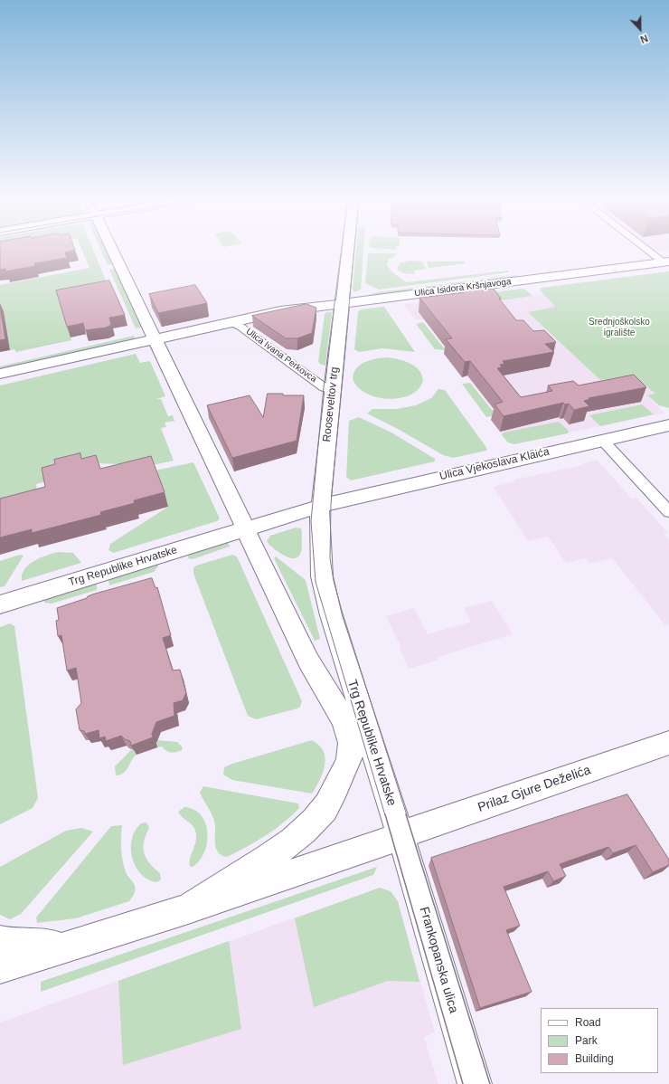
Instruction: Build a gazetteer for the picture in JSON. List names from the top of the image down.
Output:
{
  "streets": {
    "main road": [
      "Ulica Isidora Kršnjavoga",
      "Rooseveltov trg",
      "Ulica Vjekoslava Klaića",
      "Trg Republike Hrvatske",
      "Prilaz Gjure Deželića",
      "Frankopanska ulica"
    ],
    "street": ["Ulica Ivana Perkovca"]
  },
  "crossings": [
    ["Ulica Isidora Kršnjavoga", "Rooseveltov trg"],
    ["Ulica Ivana Perkovca", "Rooseveltov trg"],
    ["Rooseveltov trg", "Ulica Vjekoslava Klaića"],
    ["Rooseveltov trg", "Trg Republike Hrvatske"],
    ["Ulica Vjekoslava Klaića", "Trg Republike Hrvatske"],
    ["Trg Republike Hrvatske", "Prilaz Gjure Deželića"],
    ["Trg Republike Hrvatske", "Frankopanska ulica"],
    ["Prilaz Gjure Deželića", "Frankopanska ulica"]
  ],
  "parks": ["Srednjoškolsko igralište"],
  "legend": ["Road", "Park", "Building"],
  "north": "bottom"
}
